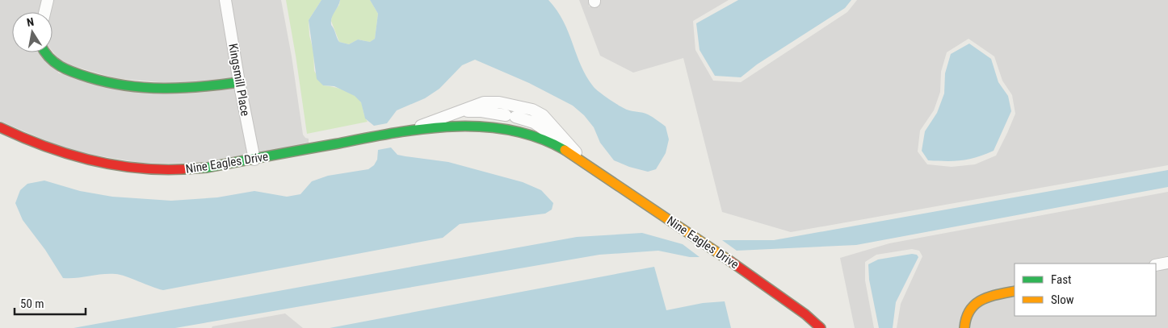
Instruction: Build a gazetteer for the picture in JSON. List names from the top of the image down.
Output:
{
  "streets": {
    "street": ["Kingsmill Place", "Nine Eagles Drive"]
  },
  "crossings": [
    ["Kingsmill Place", "Nine Eagles Drive"]
  ],
  "legend": ["Fast", "Slow"],
  "scale_bar": "50 m",
  "north": "top"
}
